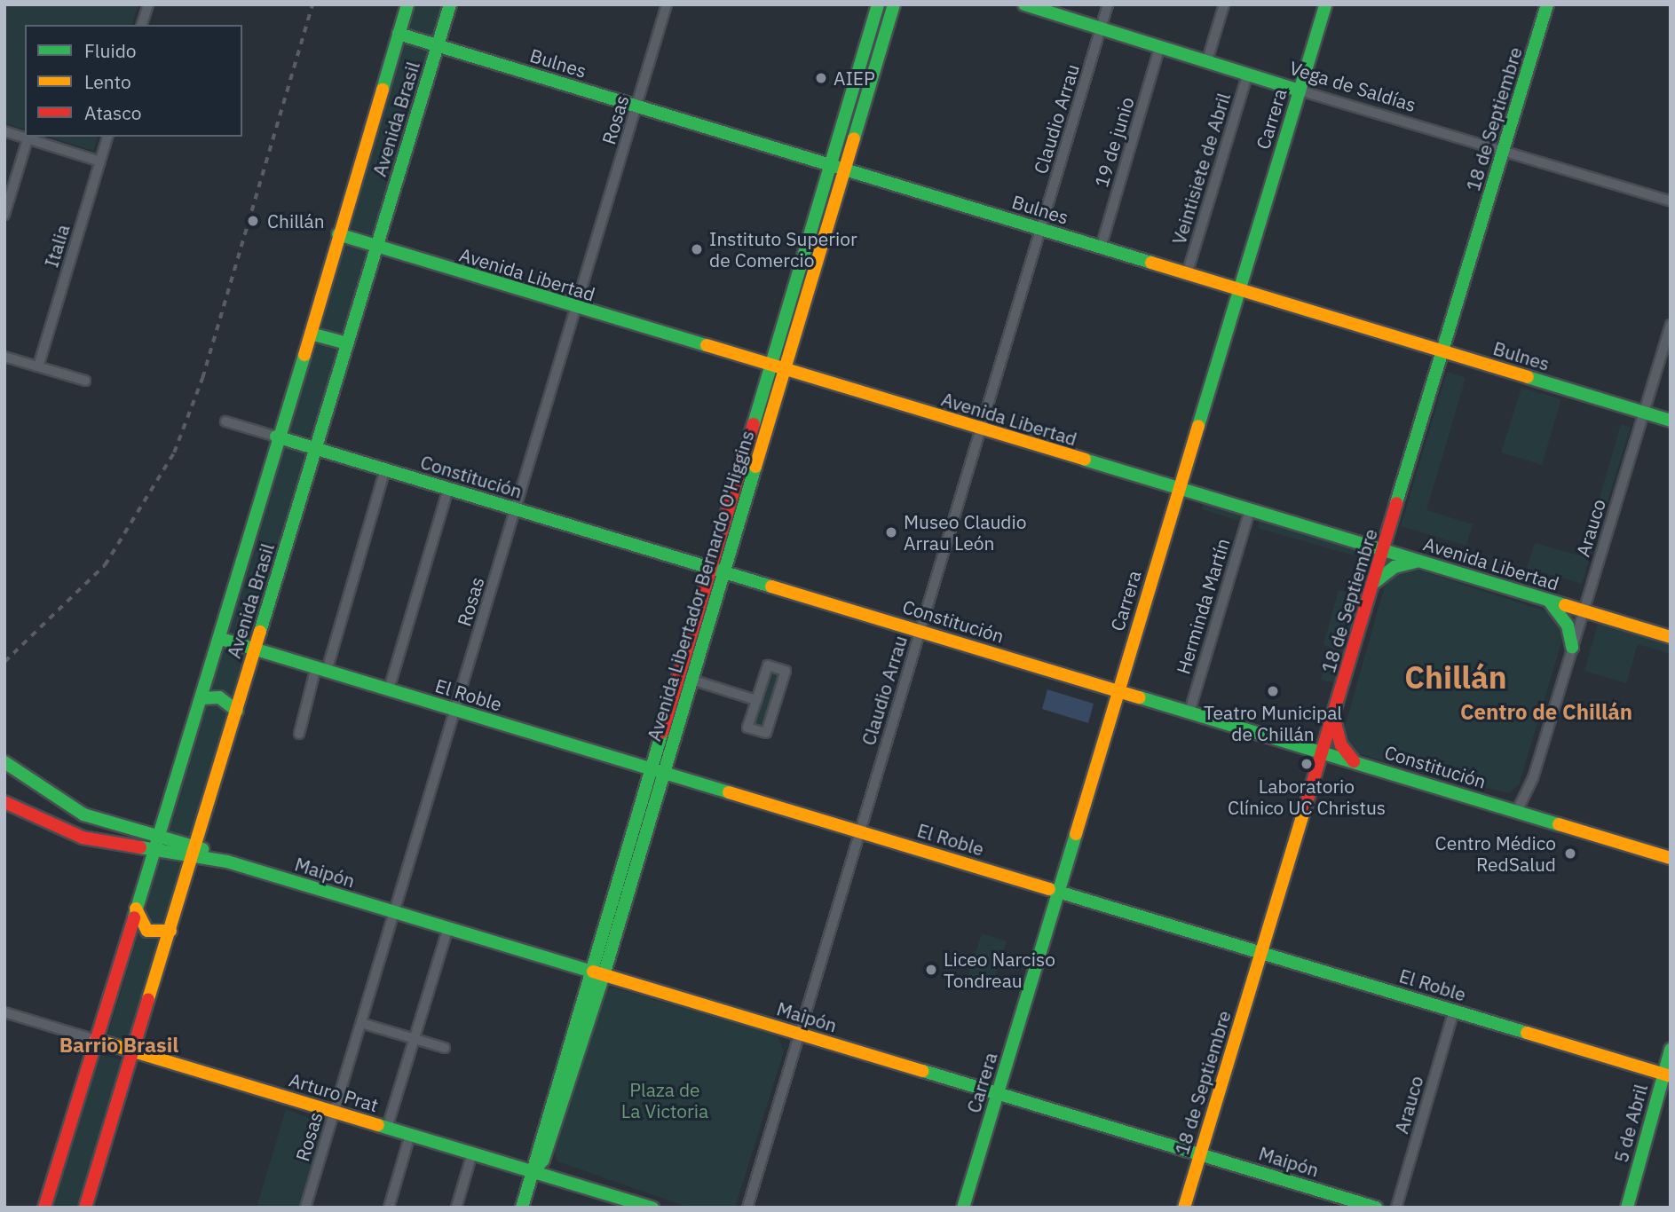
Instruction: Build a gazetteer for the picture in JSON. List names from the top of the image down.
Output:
{
  "streets": {
    "main road": [
      "Bulnes",
      "Vega de Saldías",
      "Avenida Brasil",
      "Carrera",
      "18 de Septiembre",
      "Avenida Libertad",
      "Constitución",
      "Avenida Libertador Bernardo O'Higgins",
      "El Roble",
      "Maipón",
      "Arturo Prat",
      "5 de Abril"
    ],
    "street": [
      "Claudio Arrau",
      "Rosas",
      "19 de junio",
      "Veintisiete de Abril",
      "Italia",
      "Arauco",
      "Herminda Martín"
    ]
  },
  "crossings": [
    ["Bulnes", "Avenida Brasil"],
    ["Bulnes", "Claudio Arrau"],
    ["Bulnes", "Carrera"],
    ["Bulnes", "18 de Septiembre"],
    ["Bulnes", "Rosas"],
    ["Bulnes", "19 de junio"],
    ["Bulnes", "Veintisiete de Abril"],
    ["Bulnes", "Arauco"],
    ["Bulnes", "Avenida Libertador Bernardo O'Higgins"],
    ["Vega de Saldías", "Claudio Arrau"],
    ["Vega de Saldías", "Carrera"],
    ["Vega de Saldías", "18 de Septiembre"],
    ["Vega de Saldías", "19 de junio"],
    ["Vega de Saldías", "Veintisiete de Abril"],
    ["Avenida Brasil", "Avenida Libertad"],
    ["Avenida Brasil", "Constitución"],
    ["Avenida Brasil", "El Roble"],
    ["Avenida Brasil", "Maipón"],
    ["Avenida Brasil", "Arturo Prat"],
    ["Claudio Arrau", "Avenida Libertad"],
    ["Claudio Arrau", "Constitución"],
    ["Claudio Arrau", "El Roble"],
    ["Claudio Arrau", "Maipón"],
    ["Carrera", "Avenida Libertad"],
    ["Carrera", "Constitución"],
    ["Carrera", "El Roble"],
    ["Carrera", "Maipón"],
    ["18 de Septiembre", "Avenida Libertad"],
    ["18 de Septiembre", "Constitución"],
    ["18 de Septiembre", "El Roble"],
    ["18 de Septiembre", "Maipón"],
    ["Rosas", "Avenida Libertad"],
    ["Rosas", "Constitución"],
    ["Rosas", "El Roble"],
    ["Rosas", "Maipón"],
    ["Rosas", "Arturo Prat"],
    ["Avenida Libertad", "Arauco"],
    ["Avenida Libertad", "Avenida Libertador Bernardo O'Higgins"],
    ["Avenida Libertad", "Herminda Martín"],
    ["Constitución", "Arauco"],
    ["Constitución", "Avenida Libertador Bernardo O'Higgins"],
    ["Constitución", "Herminda Martín"],
    ["Arauco", "El Roble"],
    ["Avenida Libertador Bernardo O'Higgins", "El Roble"],
    ["Avenida Libertador Bernardo O'Higgins", "Maipón"],
    ["Avenida Libertador Bernardo O'Higgins", "Arturo Prat"],
    ["El Roble", "5 de Abril"]
  ],
  "districts": ["Chillán", "Centro de Chillán", "Barrio Brasil"],
  "parks": ["Plaza de La Victoria"],
  "places": [
    "AIEP",
    "Chillán",
    "Instituto Superior de Comercio",
    "Museo Claudio Arrau León",
    "Teatro Municipal de Chillán",
    "Laboratorio Clínico UC Christus",
    "Centro Médico RedSalud",
    "Liceo Narciso Tondreau"
  ],
  "legend": ["Fluido", "Lento", "Atasco"]
}
